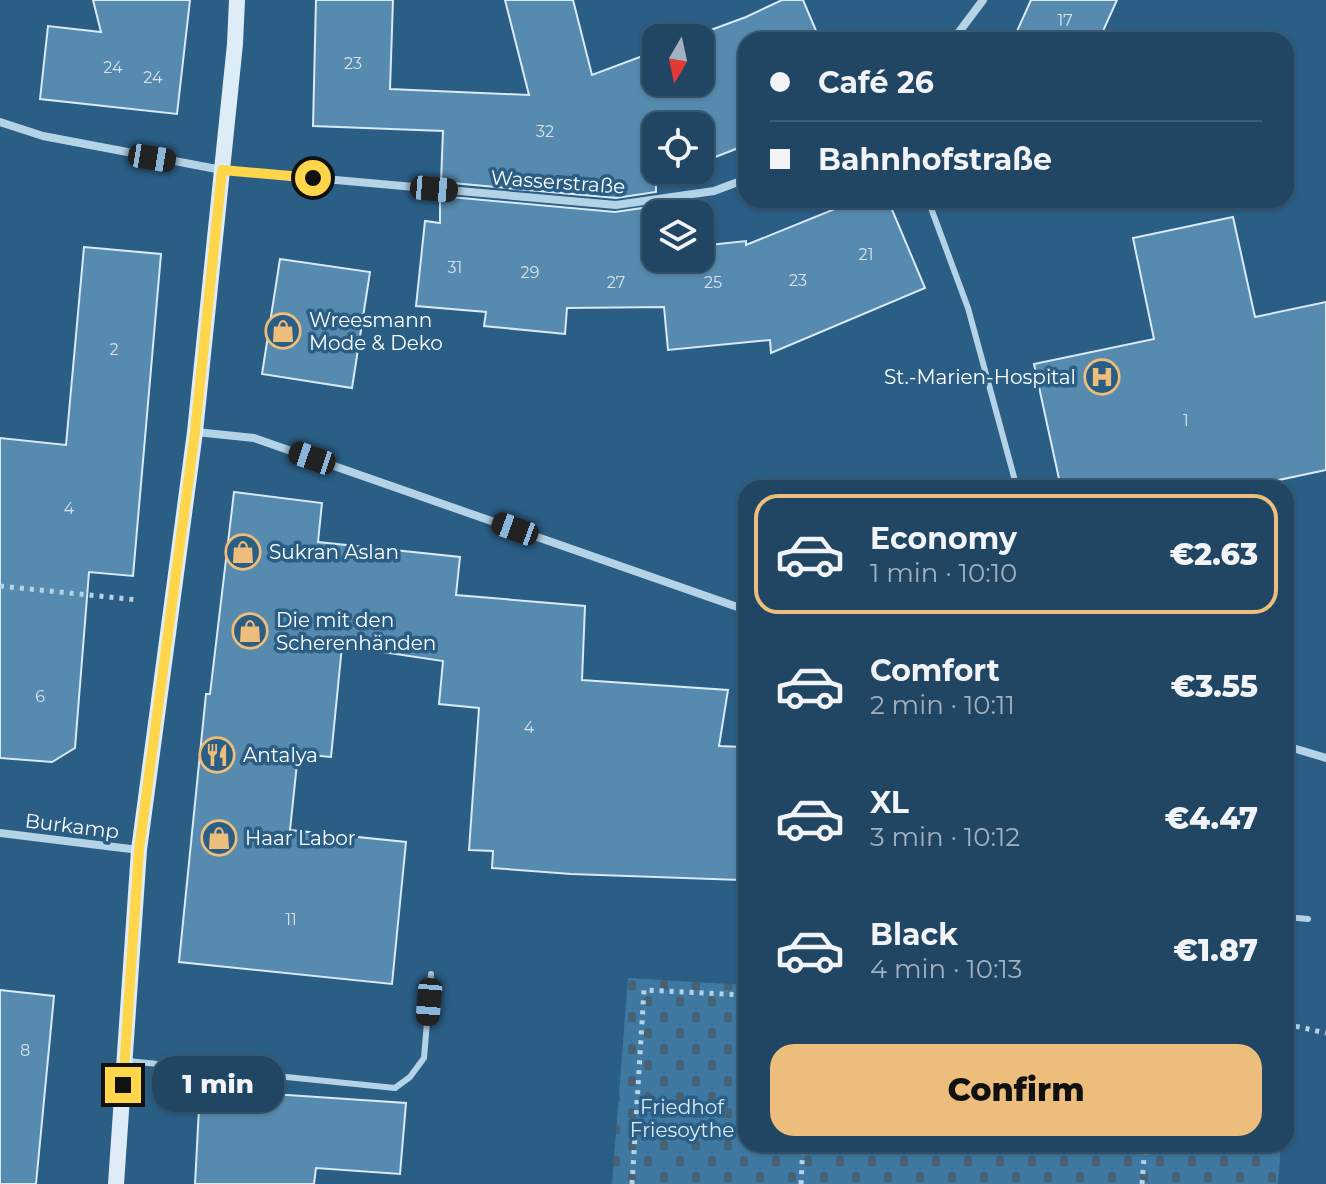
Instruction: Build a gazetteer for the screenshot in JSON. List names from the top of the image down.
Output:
{
  "streets": {
    "street": ["Wasserstraße", "Burkamp"]
  },
  "parks": ["Friedhof Friesoythe"],
  "places": {
    "shop": [
      "Wreesmann Mode & Deko",
      "Sukran Aslan",
      "Die mit den Scherenhänden",
      "Haar Labor"
    ],
    "hospital": ["St.-Marien-Hospital"],
    "restaurant": ["Antalya"]
  },
  "house_numbers": [
    "17",
    "23",
    "24",
    "24",
    "32",
    "21",
    "31",
    "29",
    "23",
    "27",
    "25",
    "2",
    "1",
    "4",
    "6",
    "4",
    "11",
    "8"
  ],
  "north": "bottom",
  "page": {
    "banner": ["Café 26", "Bahnhofstraße"],
    "list": [
      {
        "name": "Economy",
        "note": "1 min · 10:10",
        "value": "€2.63"
      },
      {
        "name": "Comfort",
        "note": "2 min · 10:11",
        "value": "€3.55"
      },
      {
        "name": "XL",
        "note": "3 min · 10:12",
        "value": "€4.47"
      },
      {
        "name": "Black",
        "note": "4 min · 10:13",
        "value": "€1.87"
      }
    ],
    "buttons": "Confirm",
    "bubble": "1 min"
  }
}
